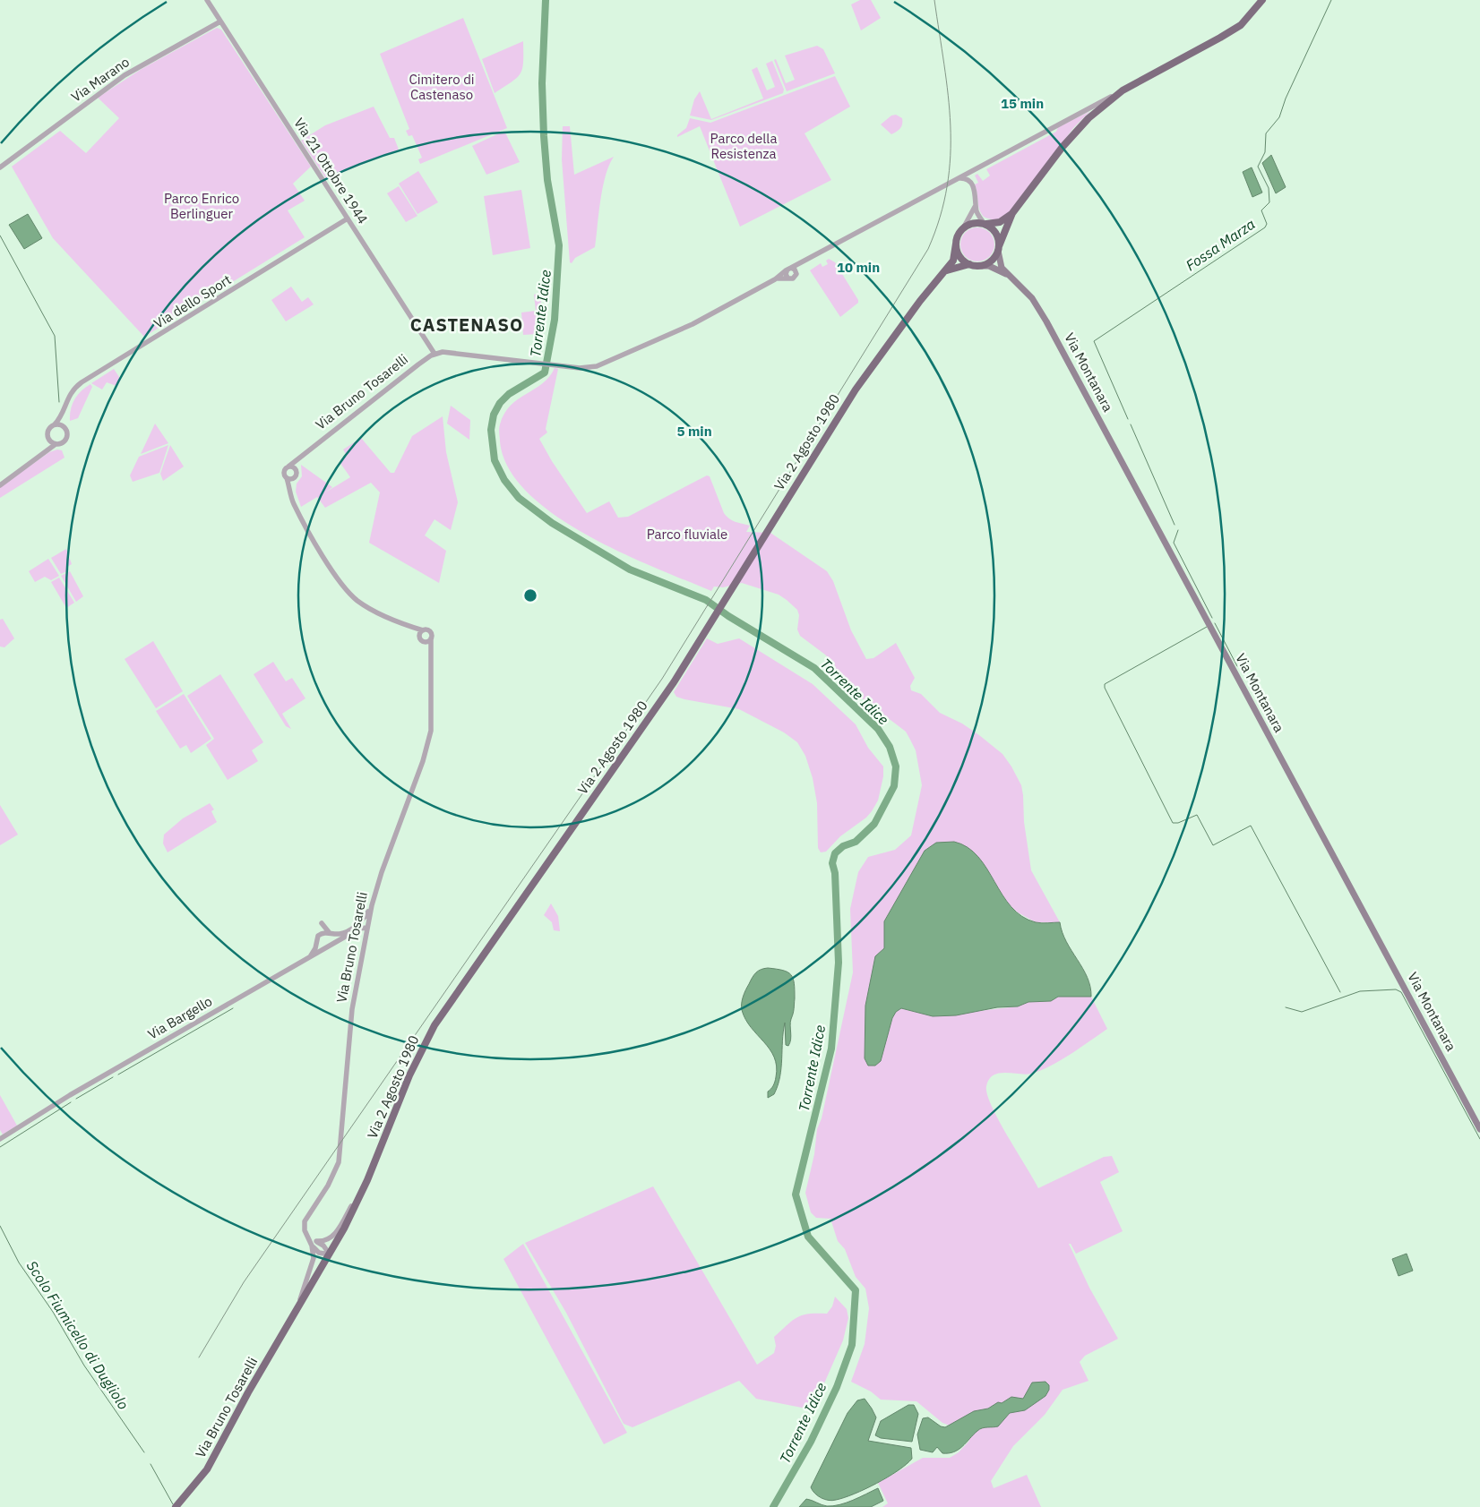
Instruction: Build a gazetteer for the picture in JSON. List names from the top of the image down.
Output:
{
  "streets": {
    "main road": ["Via Montanara", "Via Bruno Tosarelli", "Via 2 Agosto 1980"],
    "street": [
      "Via Marano",
      "Via 21 Ottobre 1944",
      "Via dello Sport",
      "Via Bargello"
    ]
  },
  "crossings": [
    ["Via Marano", "Via 21 Ottobre 1944"],
    ["Via 21 Ottobre 1944", "Via dello Sport"],
    ["Via 21 Ottobre 1944", "Via Bruno Tosarelli"],
    ["Via Montanara", "Via 2 Agosto 1980"],
    ["Via Bruno Tosarelli", "Via 2 Agosto 1980"],
    ["Via Bruno Tosarelli", "Via Bargello"]
  ],
  "districts": ["CASTENASO"],
  "water": ["Fossa Marza", "Torrente Idice", "Scolo Fiumicello di Dugliolo"],
  "parks": [
    "Cimitero di Castenaso",
    "Parco della Resistenza",
    "Parco Enrico Berlinguer",
    "Parco fluviale"
  ],
  "rings": ["15 min", "10 min", "5 min"]
}
